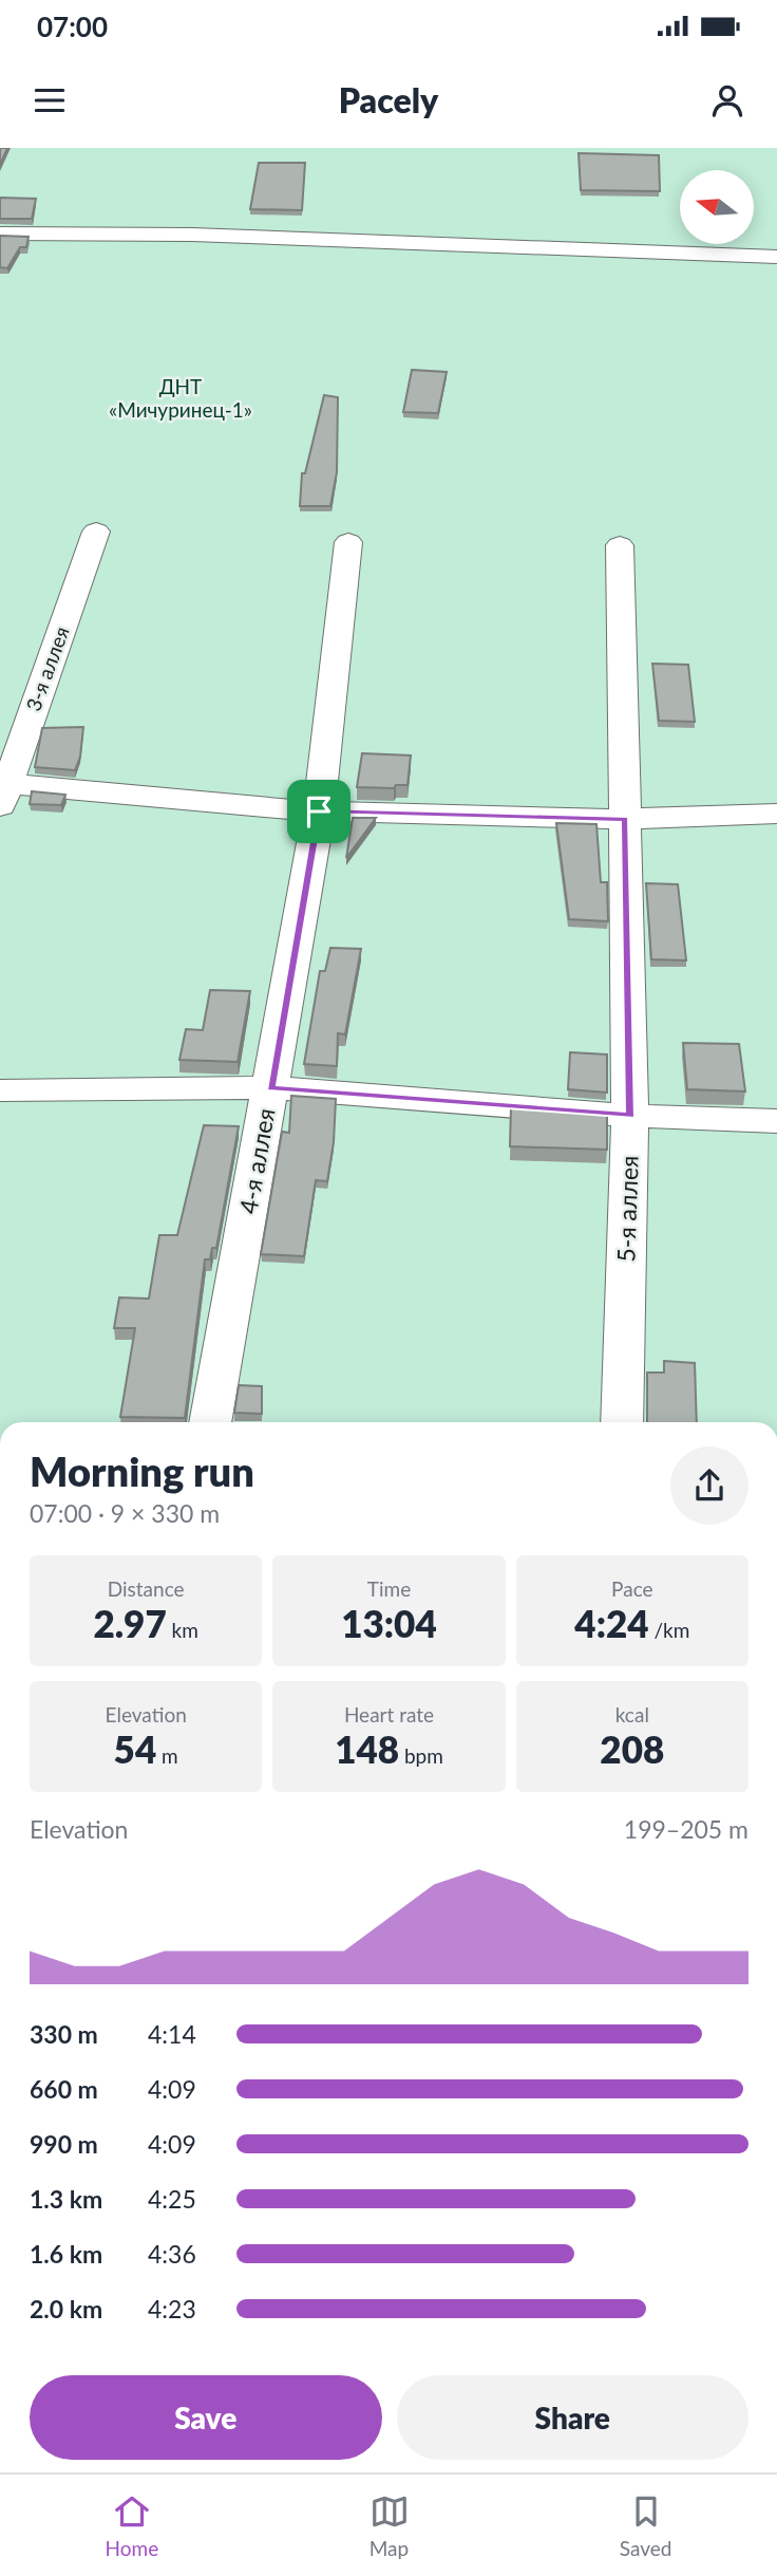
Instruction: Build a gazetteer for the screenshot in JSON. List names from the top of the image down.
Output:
{
  "streets": {
    "street": ["3-я аллея", "4-я аллея", "5-я аллея"]
  },
  "parks": ["ДНТ «Мичуринец-1»"],
  "north": "left",
  "page": {
    "status": "07:00",
    "header": "Pacely",
    "heading": ["Morning run", "07:00 · 9 × 330 m"],
    "stats": [
      ["Distance", "2.97 km"],
      ["Time", "13:04"],
      ["Pace", "4:24 /km"],
      ["Elevation", "54 m"],
      ["Heart rate", "148 bpm"],
      ["kcal", "208"]
    ],
    "chart": ["Elevation", "199–205 m"],
    "list": [
      {
        "name": "330 m",
        "note": "4:14"
      },
      {
        "name": "660 m",
        "note": "4:09"
      },
      {
        "name": "990 m",
        "note": "4:09"
      },
      {
        "name": "1.3 km",
        "note": "4:25"
      },
      {
        "name": "1.6 km",
        "note": "4:36"
      },
      {
        "name": "2.0 km",
        "note": "4:23"
      }
    ],
    "buttons": ["Save", "Share"],
    "tabs": ["Home", "Map", "Saved"]
  }
}
